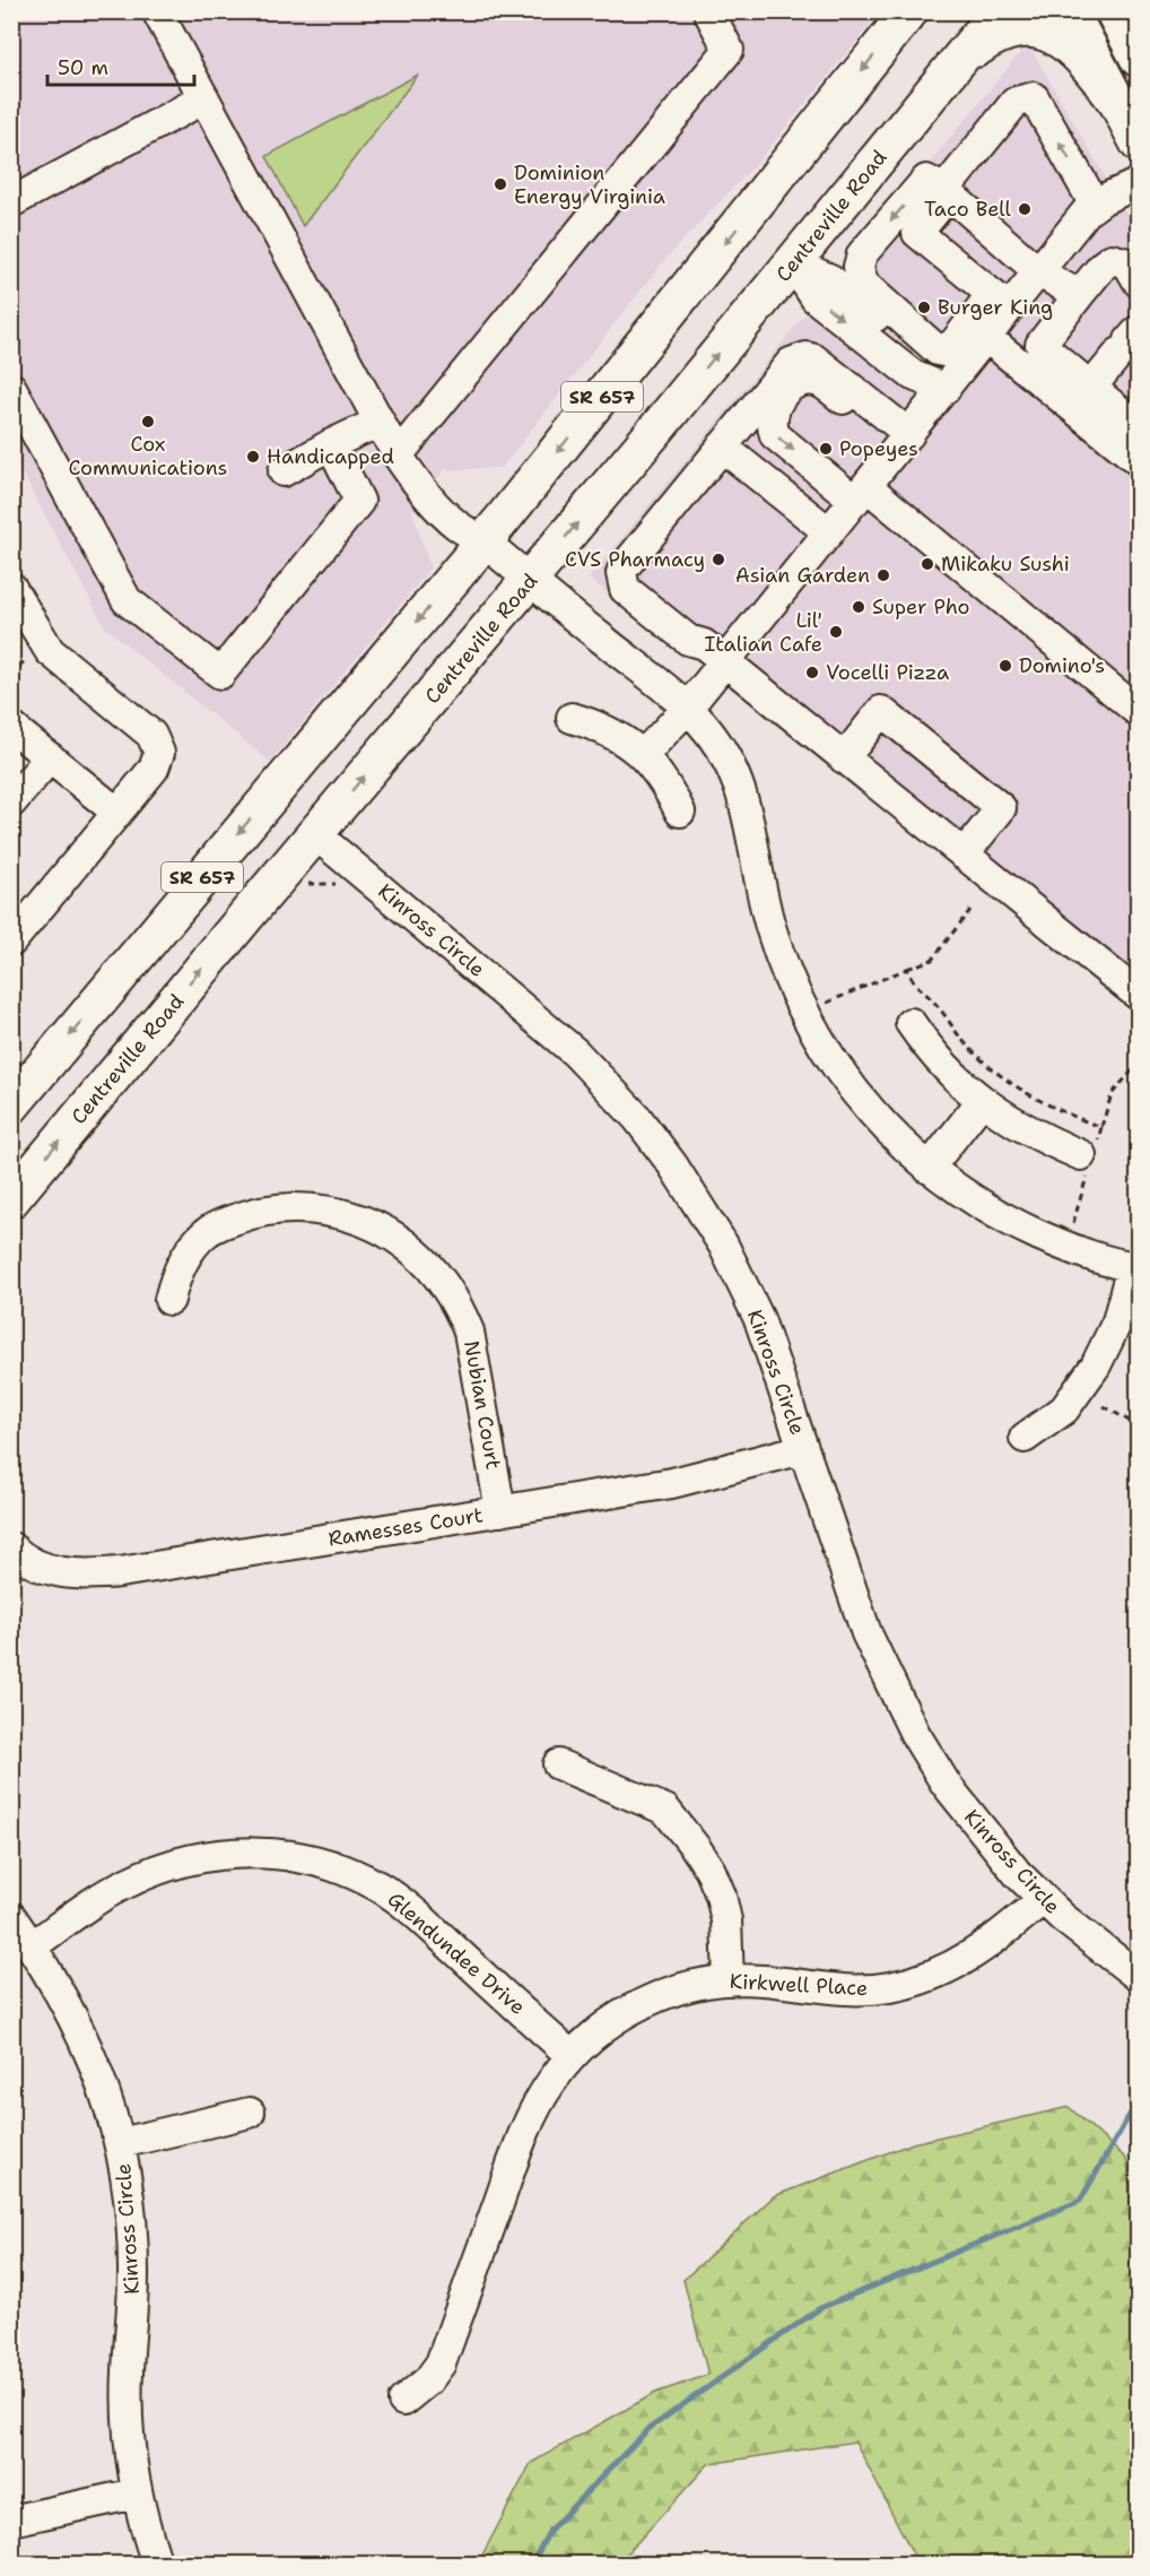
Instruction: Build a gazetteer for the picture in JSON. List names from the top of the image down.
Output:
{
  "streets": {
    "main road": ["Centreville Road", "SR 657"],
    "street": [
      "Kinross Circle",
      "Nubian Court",
      "Ramesses Court",
      "Glendundee Drive",
      "Kirkwell Place"
    ]
  },
  "crossings": [
    ["Centreville Road", "Kinross Circle"],
    ["Kinross Circle", "Ramesses Court"],
    ["Kinross Circle", "Glendundee Drive"],
    ["Kinross Circle", "Kirkwell Place"],
    ["Nubian Court", "Ramesses Court"],
    ["Glendundee Drive", "Kirkwell Place"]
  ],
  "places": [
    "Dominion Energy Virginia",
    "Taco Bell",
    "Burger King",
    "Cox Communications",
    "Popeyes",
    "Handicapped",
    "CVS Pharmacy",
    "Mikaku Sushi",
    "Asian Garden",
    "Super Pho",
    "Lil' Italian Cafe",
    "Domino's",
    "Vocelli Pizza"
  ],
  "scale_bar": "50 m"
}
